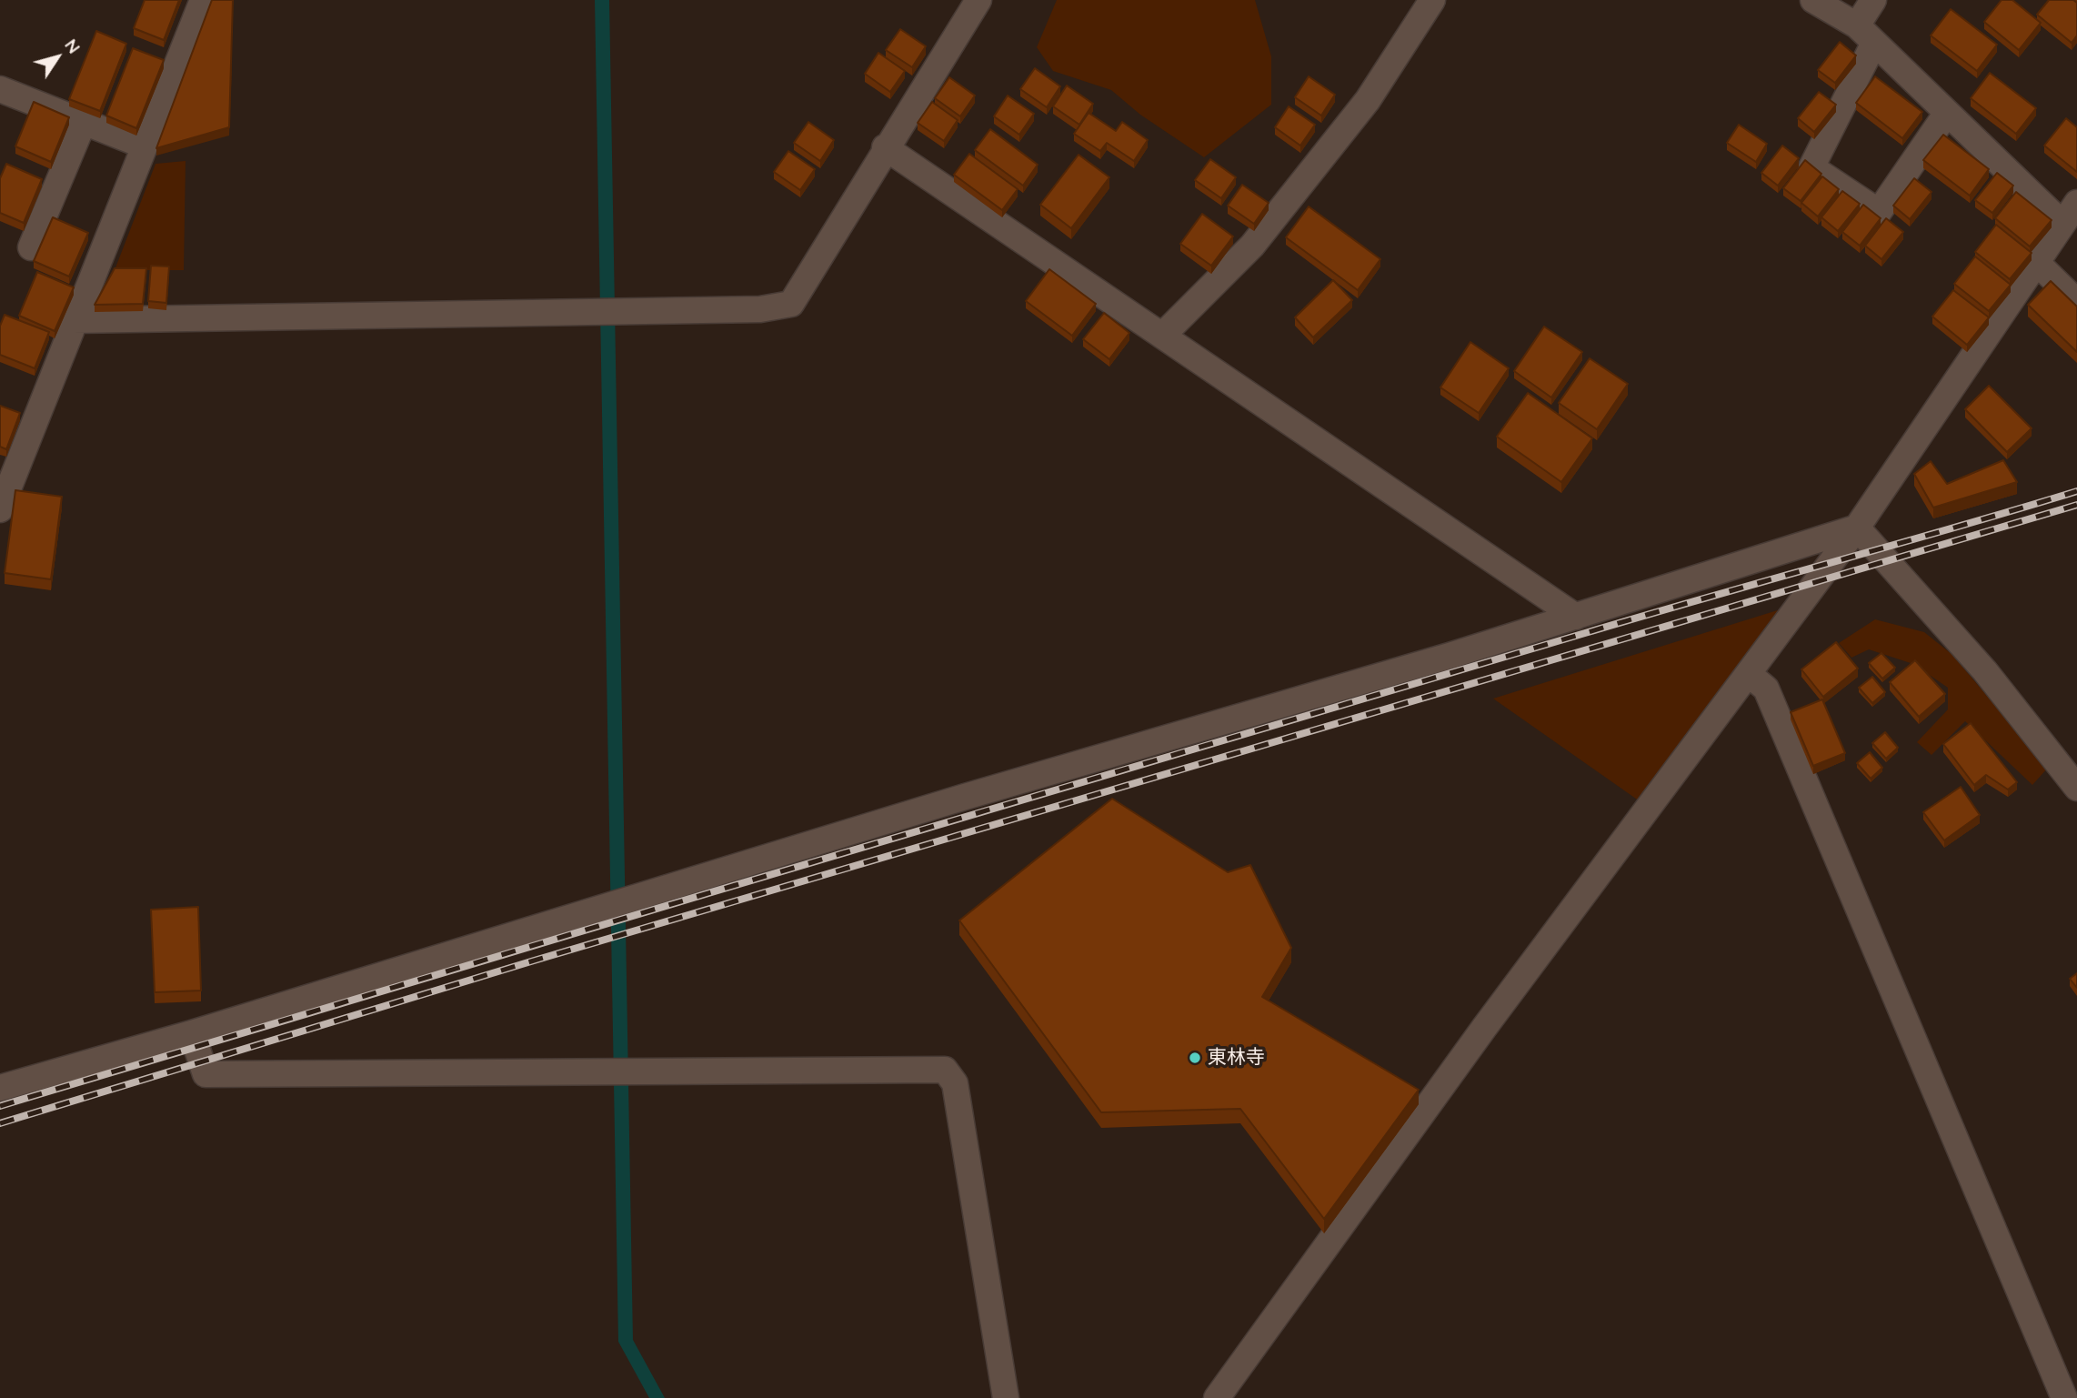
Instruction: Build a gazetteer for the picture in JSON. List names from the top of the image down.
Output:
{
  "places": ["東林寺"],
  "north": "top right"
}
